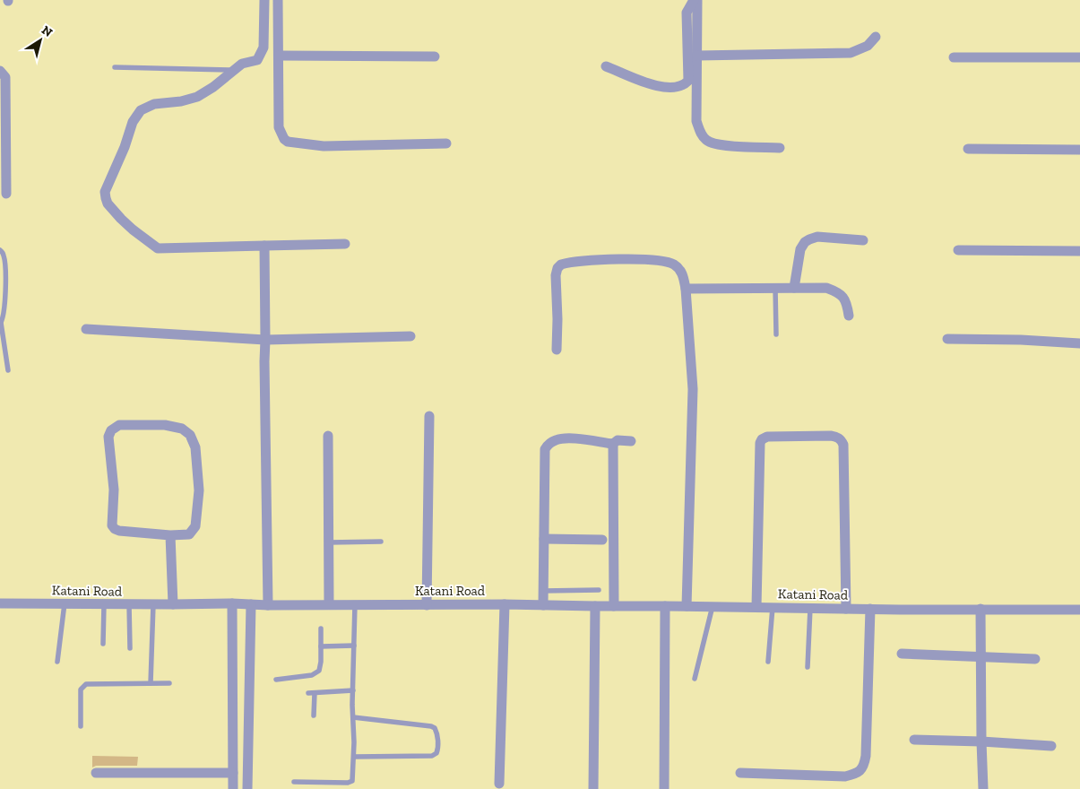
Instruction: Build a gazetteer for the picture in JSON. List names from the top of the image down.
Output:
{
  "streets": {
    "street": ["Katani Road"]
  },
  "north": "top right"
}
